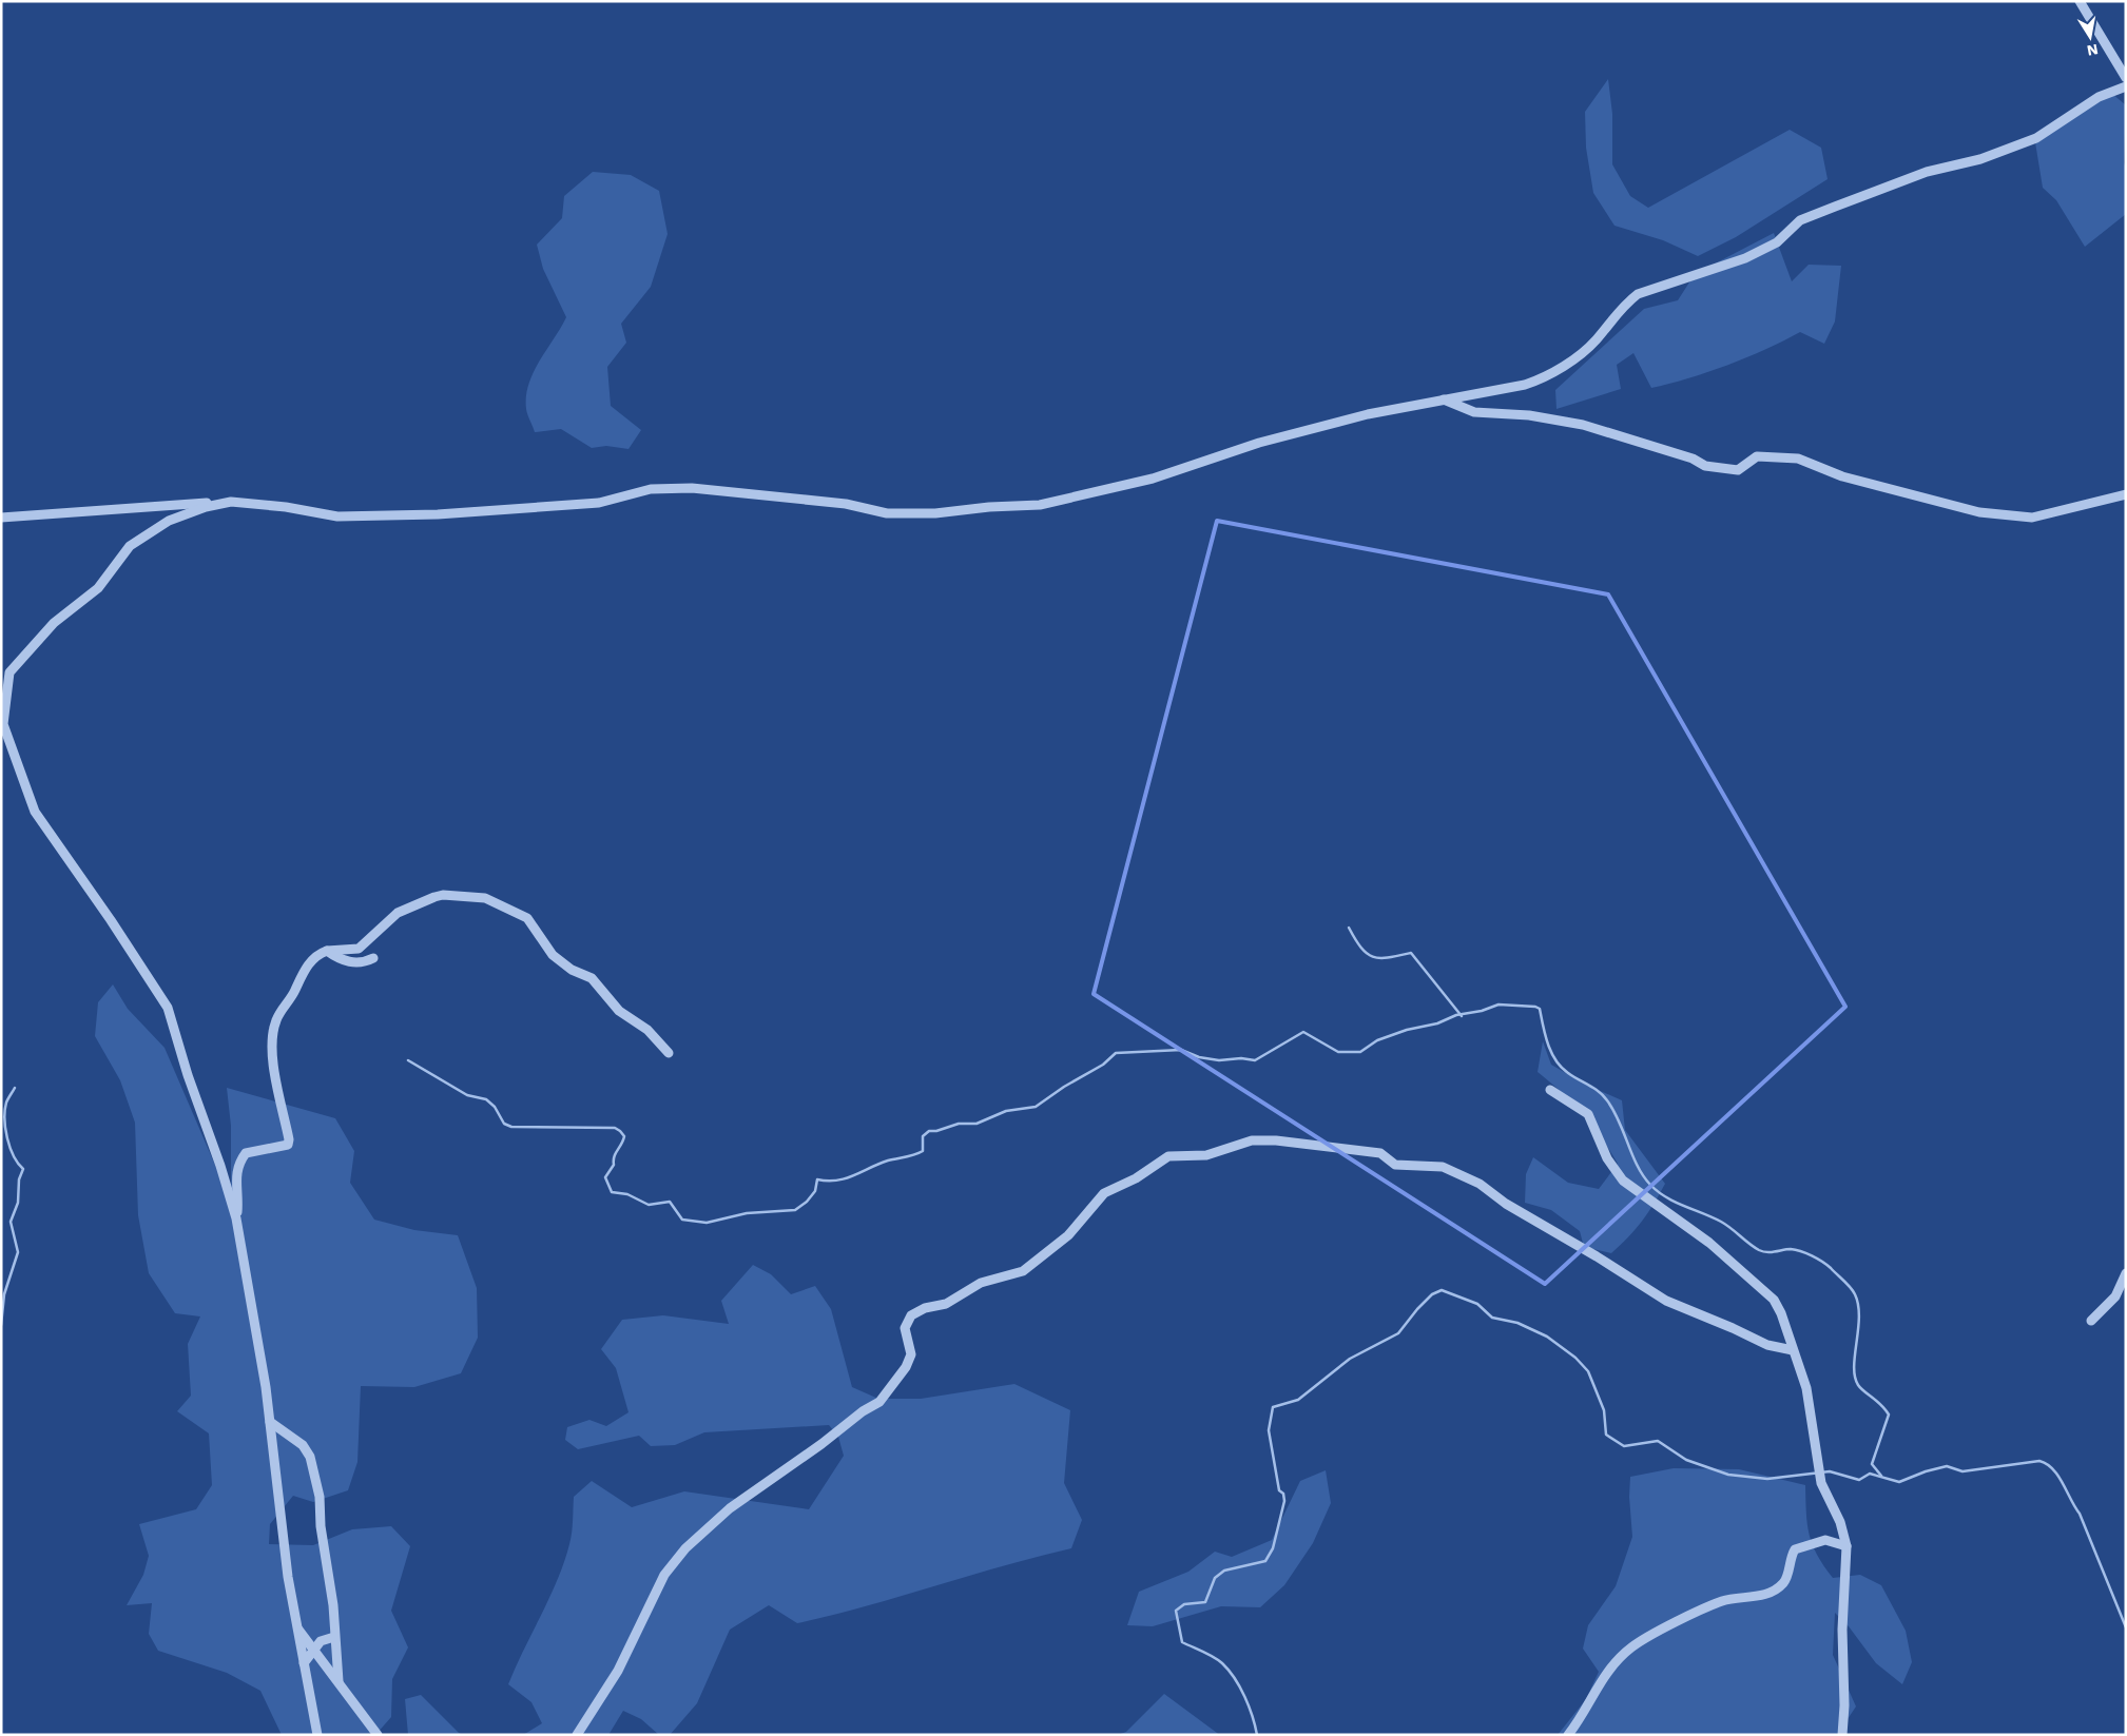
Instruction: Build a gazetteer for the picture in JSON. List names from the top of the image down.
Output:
{
  "north": "bottom"
}
